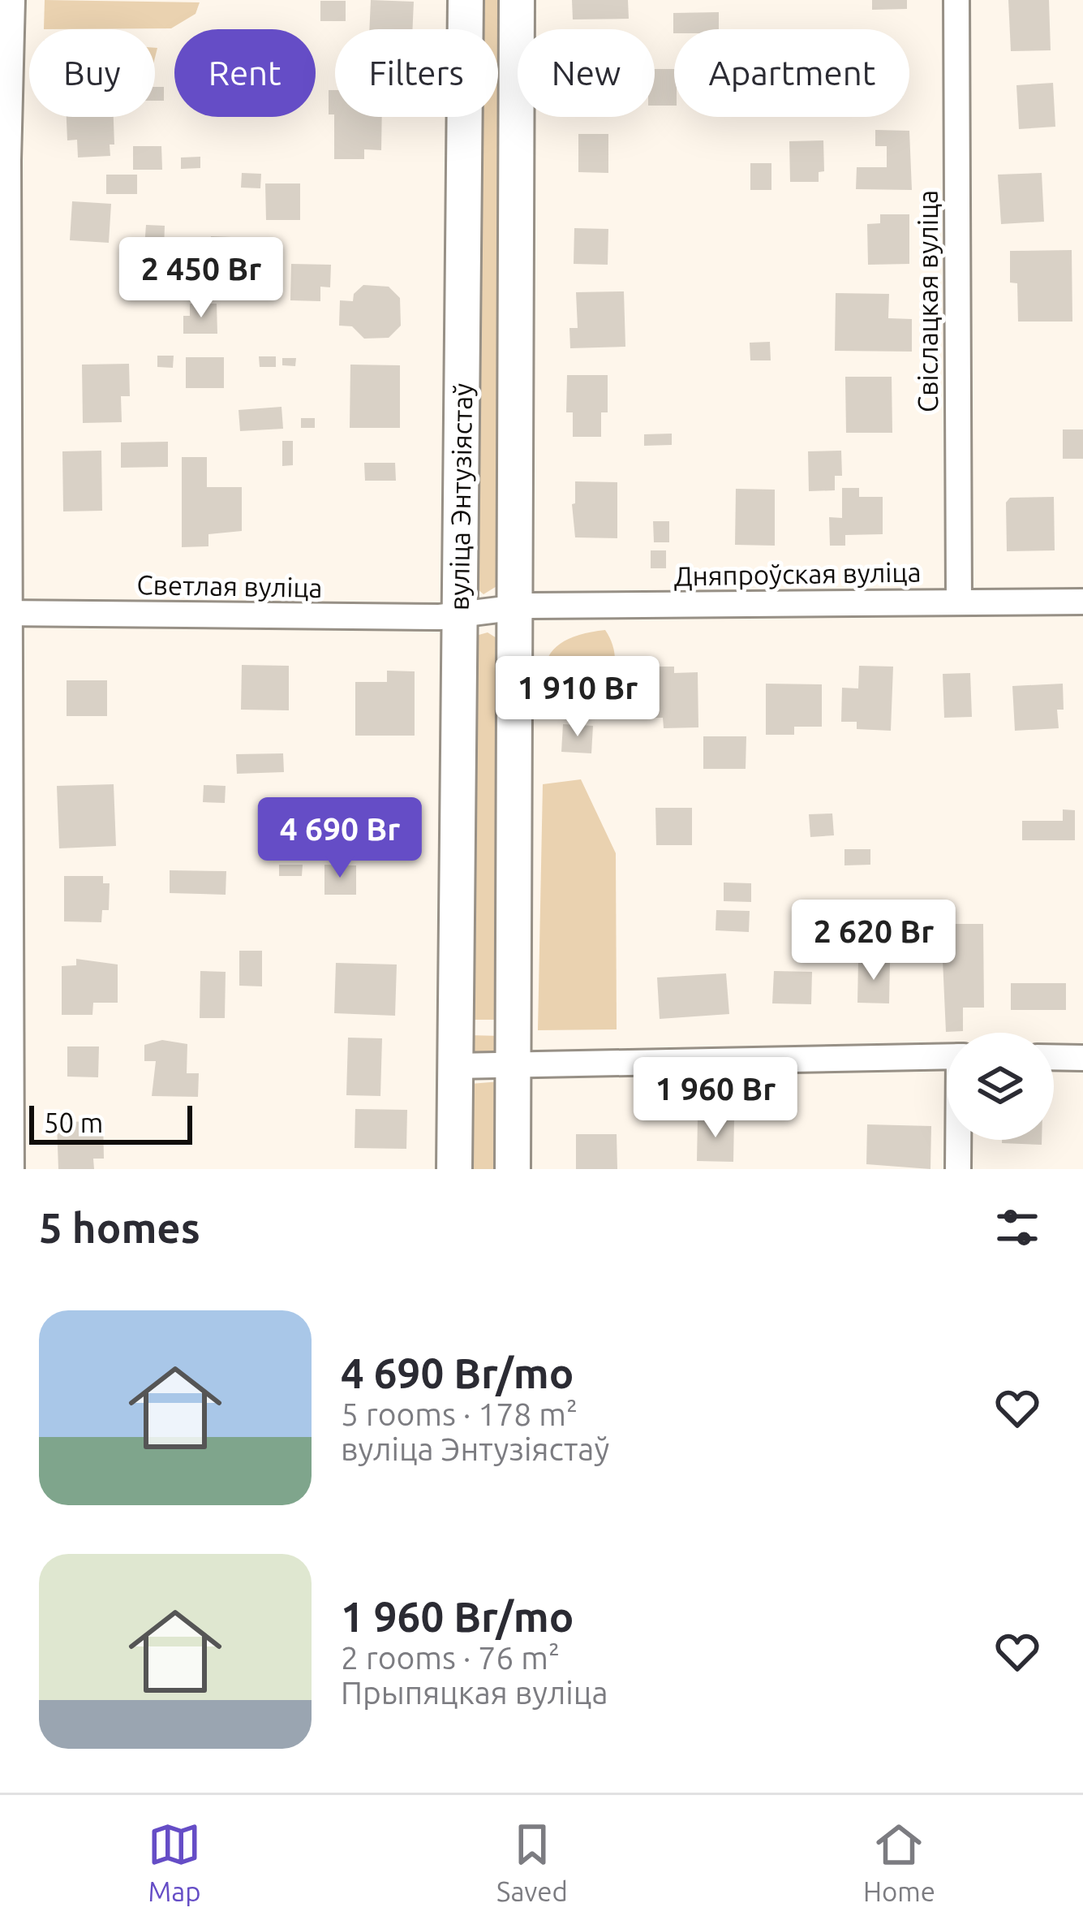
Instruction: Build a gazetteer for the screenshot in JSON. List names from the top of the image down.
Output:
{
  "streets": {
    "street": [
      "Свіслацкая вуліца",
      "вуліца Энтузіястаў",
      "Дняпроўская вуліца",
      "Светлая вуліца"
    ]
  },
  "crossings": [
    ["Свіслацкая вуліца", "Дняпроўская вуліца"],
    ["вуліца Энтузіястаў", "Дняпроўская вуліца"],
    ["вуліца Энтузіястаў", "Светлая вуліца"],
    ["Дняпроўская вуліца", "Светлая вуліца"]
  ],
  "scale_bar": "50 m",
  "page": {
    "chip": [
      "Buy",
      "Rent",
      "Filters",
      "New",
      "Apartment"
    ],
    "price": [
      "2 450 Br",
      "1 910 Br",
      "4 690 Br",
      "2 620 Br",
      "1 960 Br"
    ],
    "scale": "50 m",
    "heading": "5 homes",
    "list": [
      {
        "name": "4 690 Br/mo",
        "note": "5 rooms · 178 m² · вуліца Энтузіястаў"
      },
      {
        "name": "1 960 Br/mo",
        "note": "2 rooms · 76 m² · Прыпяцкая вуліца"
      }
    ],
    "tabs": ["Map", "Saved", "Home"]
  }
}
